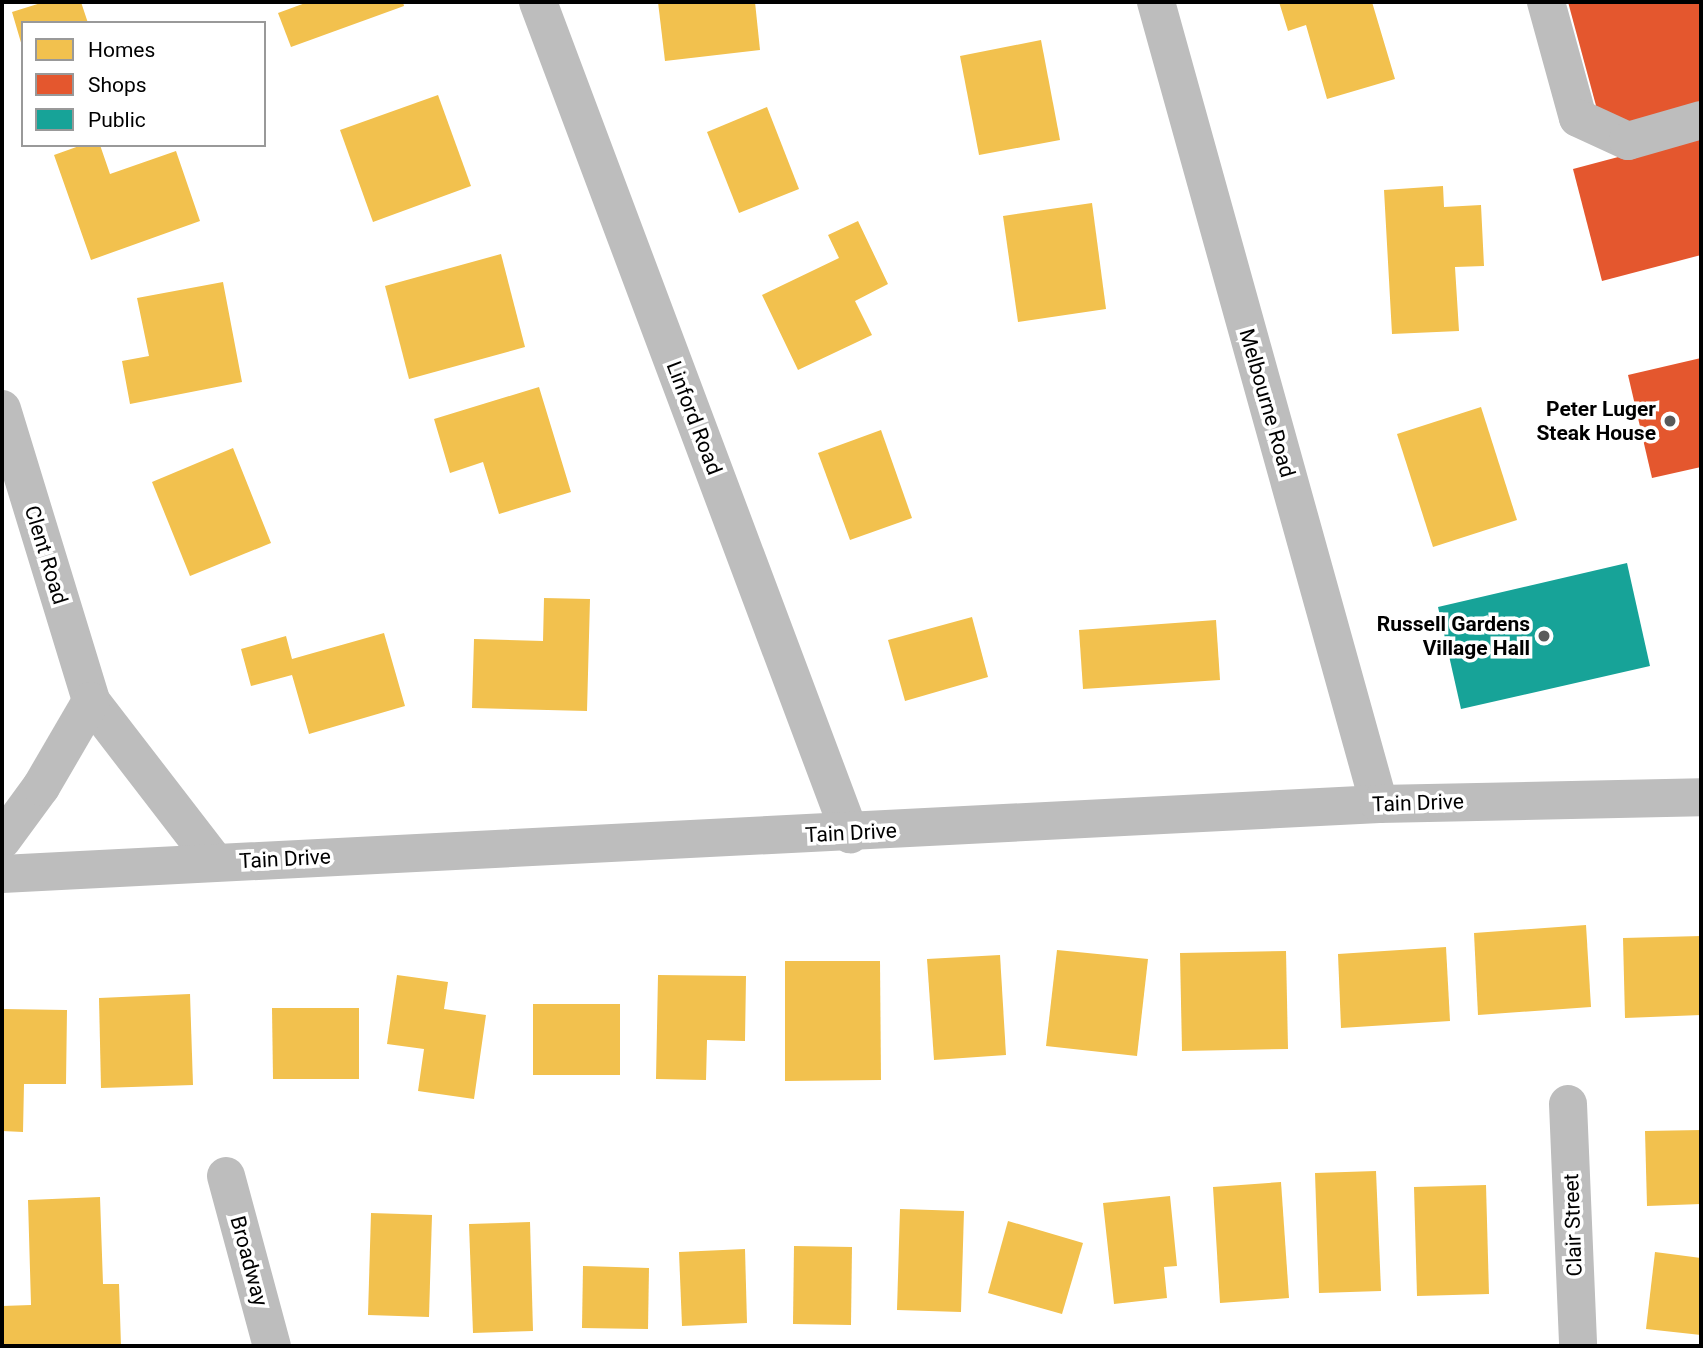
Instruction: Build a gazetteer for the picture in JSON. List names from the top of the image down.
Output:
{
  "streets": {
    "street": [
      "Melbourne Road",
      "Linford Road",
      "Clent Road",
      "Tain Drive",
      "Clair Street",
      "Broadway"
    ]
  },
  "crossings": [
    ["Melbourne Road", "Tain Drive"],
    ["Linford Road", "Tain Drive"],
    ["Clent Road", "Tain Drive"]
  ],
  "places": ["Peter Luger Steak House", "Russell Gardens Village Hall"],
  "legend": ["Homes", "Shops", "Public"]
}
